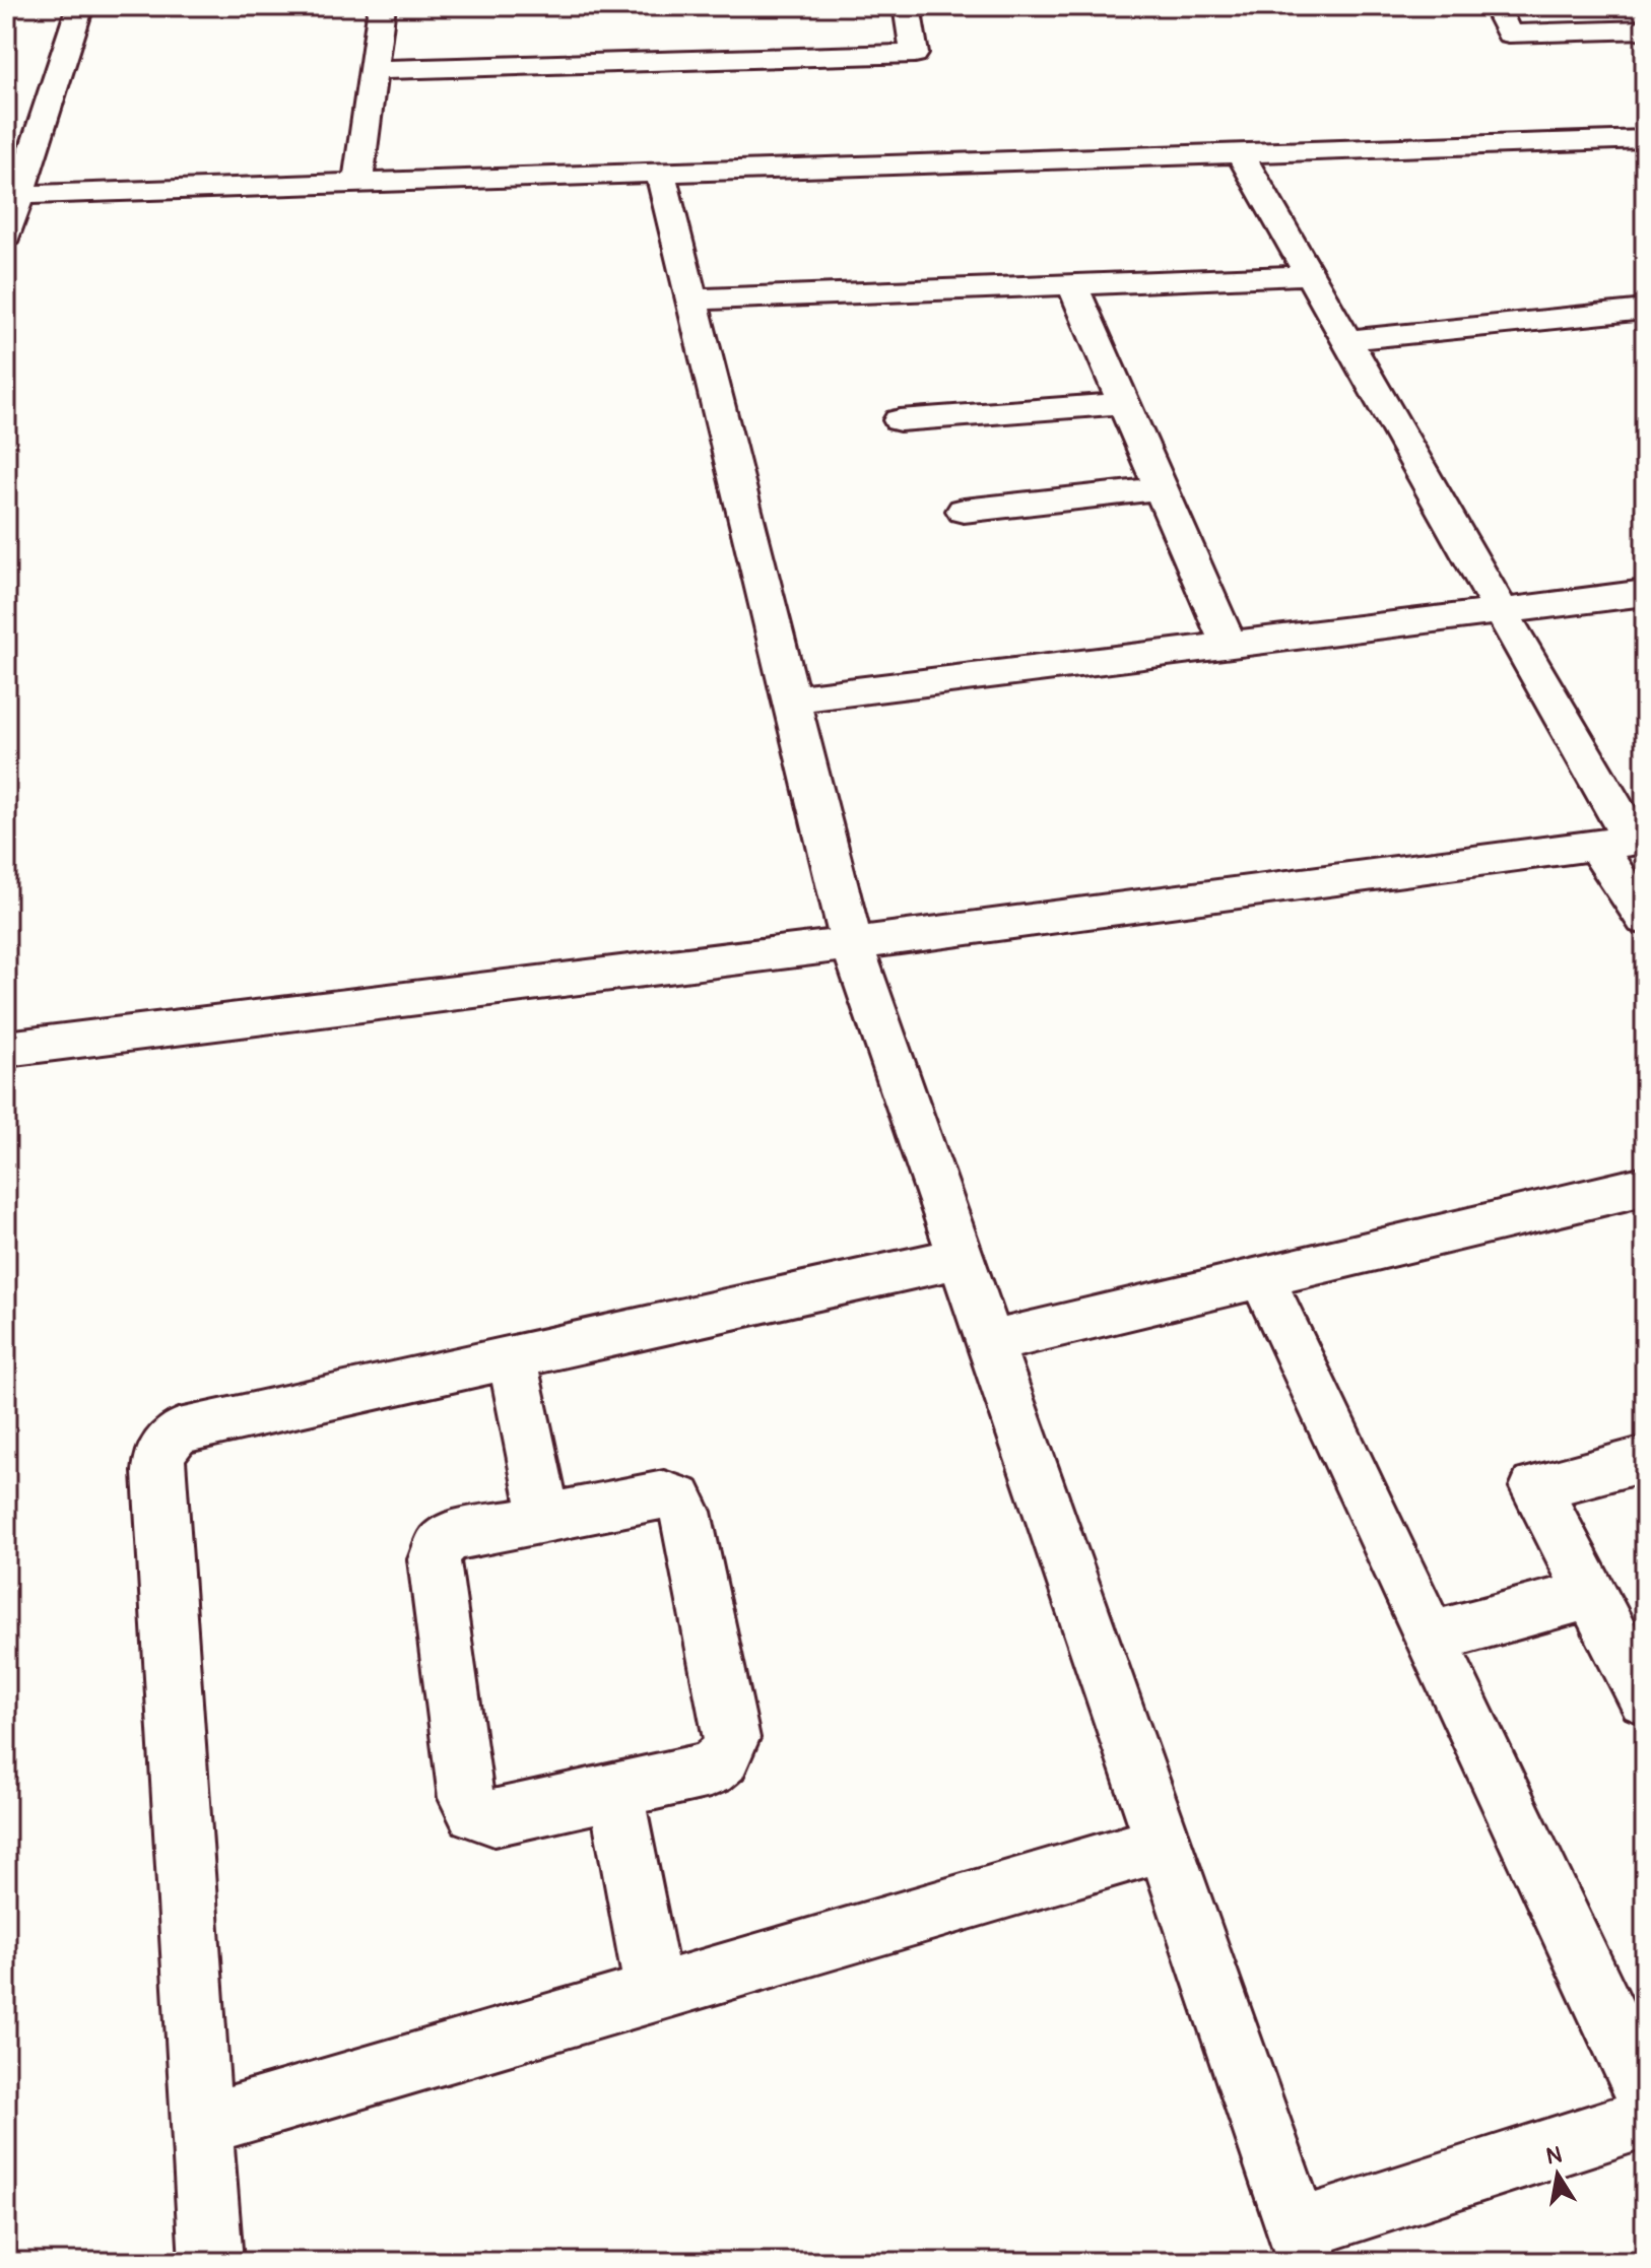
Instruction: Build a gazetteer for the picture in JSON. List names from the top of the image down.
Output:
{
  "north": "top"
}
